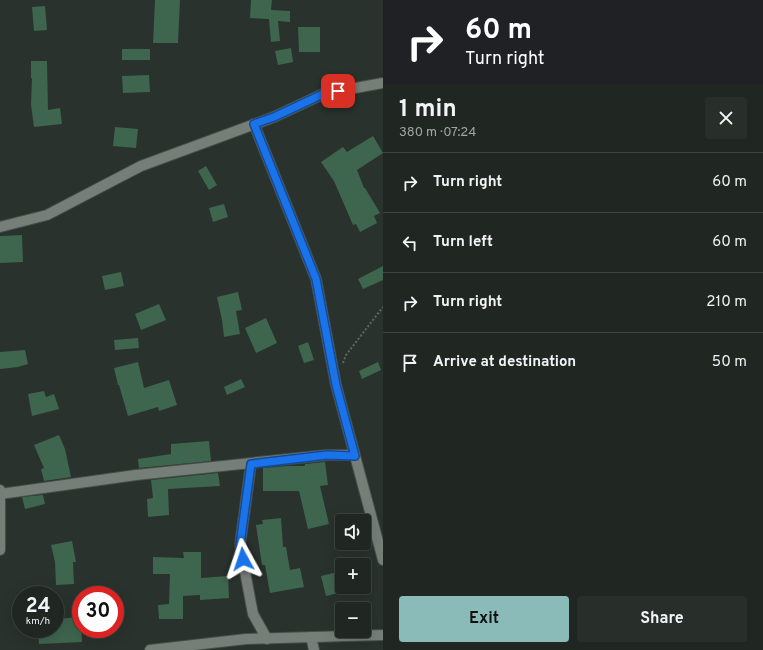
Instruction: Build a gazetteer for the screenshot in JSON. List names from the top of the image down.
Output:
{
  "page": {
    "turn": ["60 m", "Turn right"],
    "heading": ["1 min", "380 m · 07:24"],
    "list": [
      {
        "name": "Turn right",
        "value": "60 m"
      },
      {
        "name": "Turn left",
        "value": "60 m"
      },
      {
        "name": "Turn right",
        "value": "210 m"
      },
      {
        "name": "Arrive at destination",
        "value": "50 m"
      }
    ],
    "map_buttons": ["+", "−"],
    "speed": "24 km/h",
    "limit": "30",
    "buttons": ["Exit", "Share"]
  }
}
